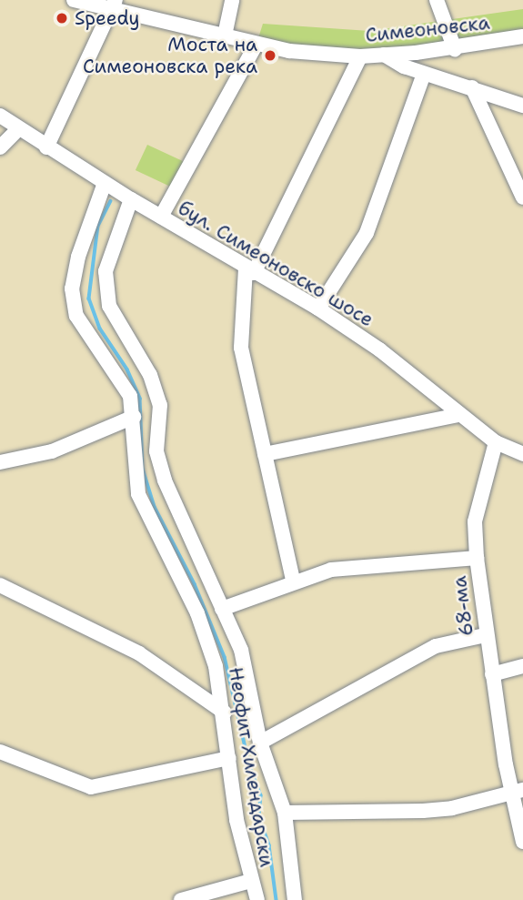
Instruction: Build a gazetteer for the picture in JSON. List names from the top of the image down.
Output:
{
  "streets": {
    "street": [
      "Симеоновска",
      "бул. Симеоновско шосе",
      "68-ма",
      "Неофит Хилендарски"
    ]
  },
  "crossings": [
    ["бул. Симеоновско шосе", "68-ма"],
    ["бул. Симеоновско шосе", "Неофит Хилендарски"]
  ],
  "places": ["Speedy", "Моста на Симеоновска река"]
}
